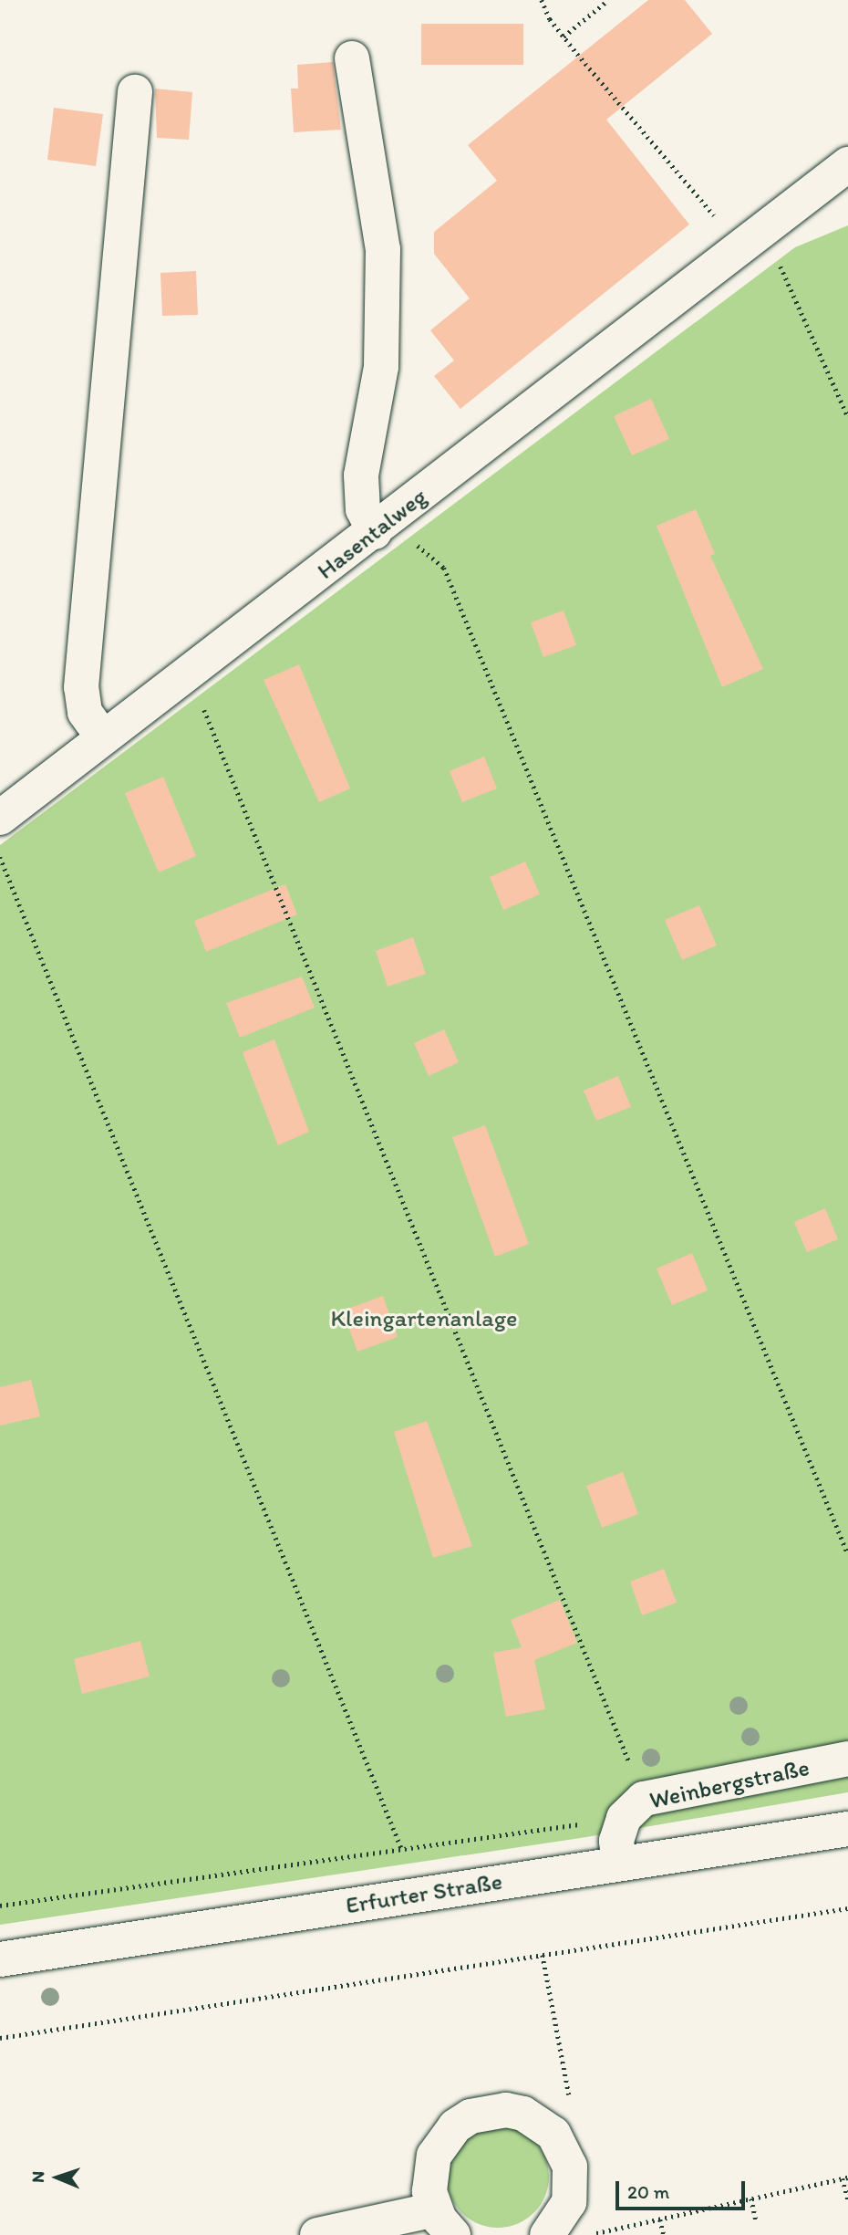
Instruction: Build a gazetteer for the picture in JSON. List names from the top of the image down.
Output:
{
  "streets": {
    "street": ["Hasentalweg", "Weinbergstraße", "Erfurter Straße"]
  },
  "crossings": [
    ["Weinbergstraße", "Erfurter Straße"]
  ],
  "parks": ["Kleingartenanlage"],
  "scale_bar": "20 m",
  "north": "left"
}
